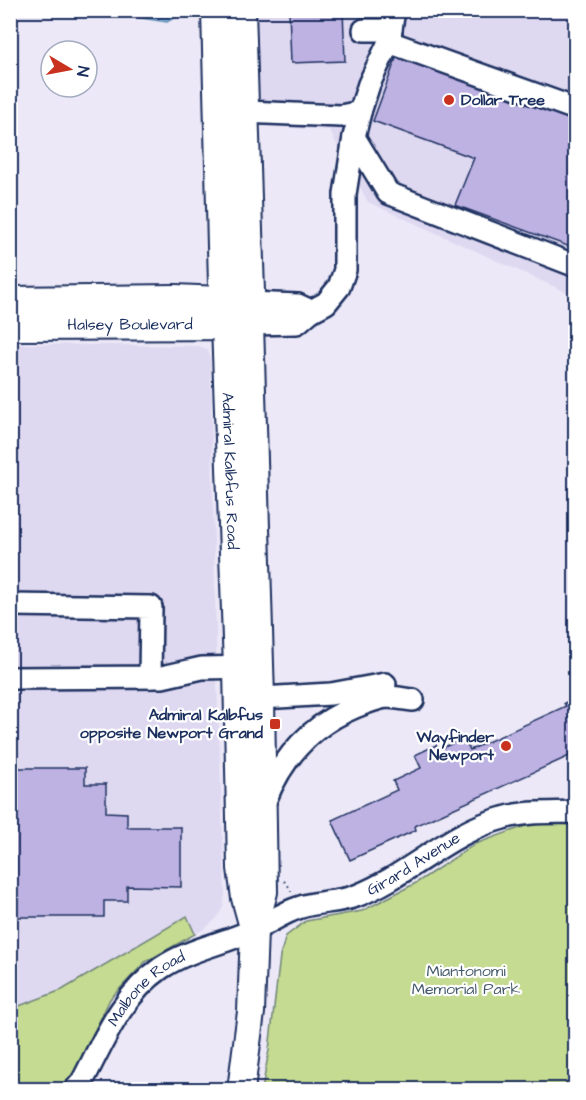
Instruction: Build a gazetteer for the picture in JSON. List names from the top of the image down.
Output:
{
  "streets": {
    "highway": ["Halsey Boulevard", "Admiral Kalbfus Road"],
    "street": ["Girard Avenue", "Malbone Road"]
  },
  "crossings": [
    ["Halsey Boulevard", "Admiral Kalbfus Road"],
    ["Admiral Kalbfus Road", "Girard Avenue"],
    ["Admiral Kalbfus Road", "Malbone Road"],
    ["Girard Avenue", "Malbone Road"]
  ],
  "parks": ["Miantonomi Memorial Park"],
  "places": {
    "other": ["Dollar Tree", "Wayfinder Newport"],
    "transit": ["Admiral Kalbfus opposite Newport Grand"]
  },
  "north": "right"
}
